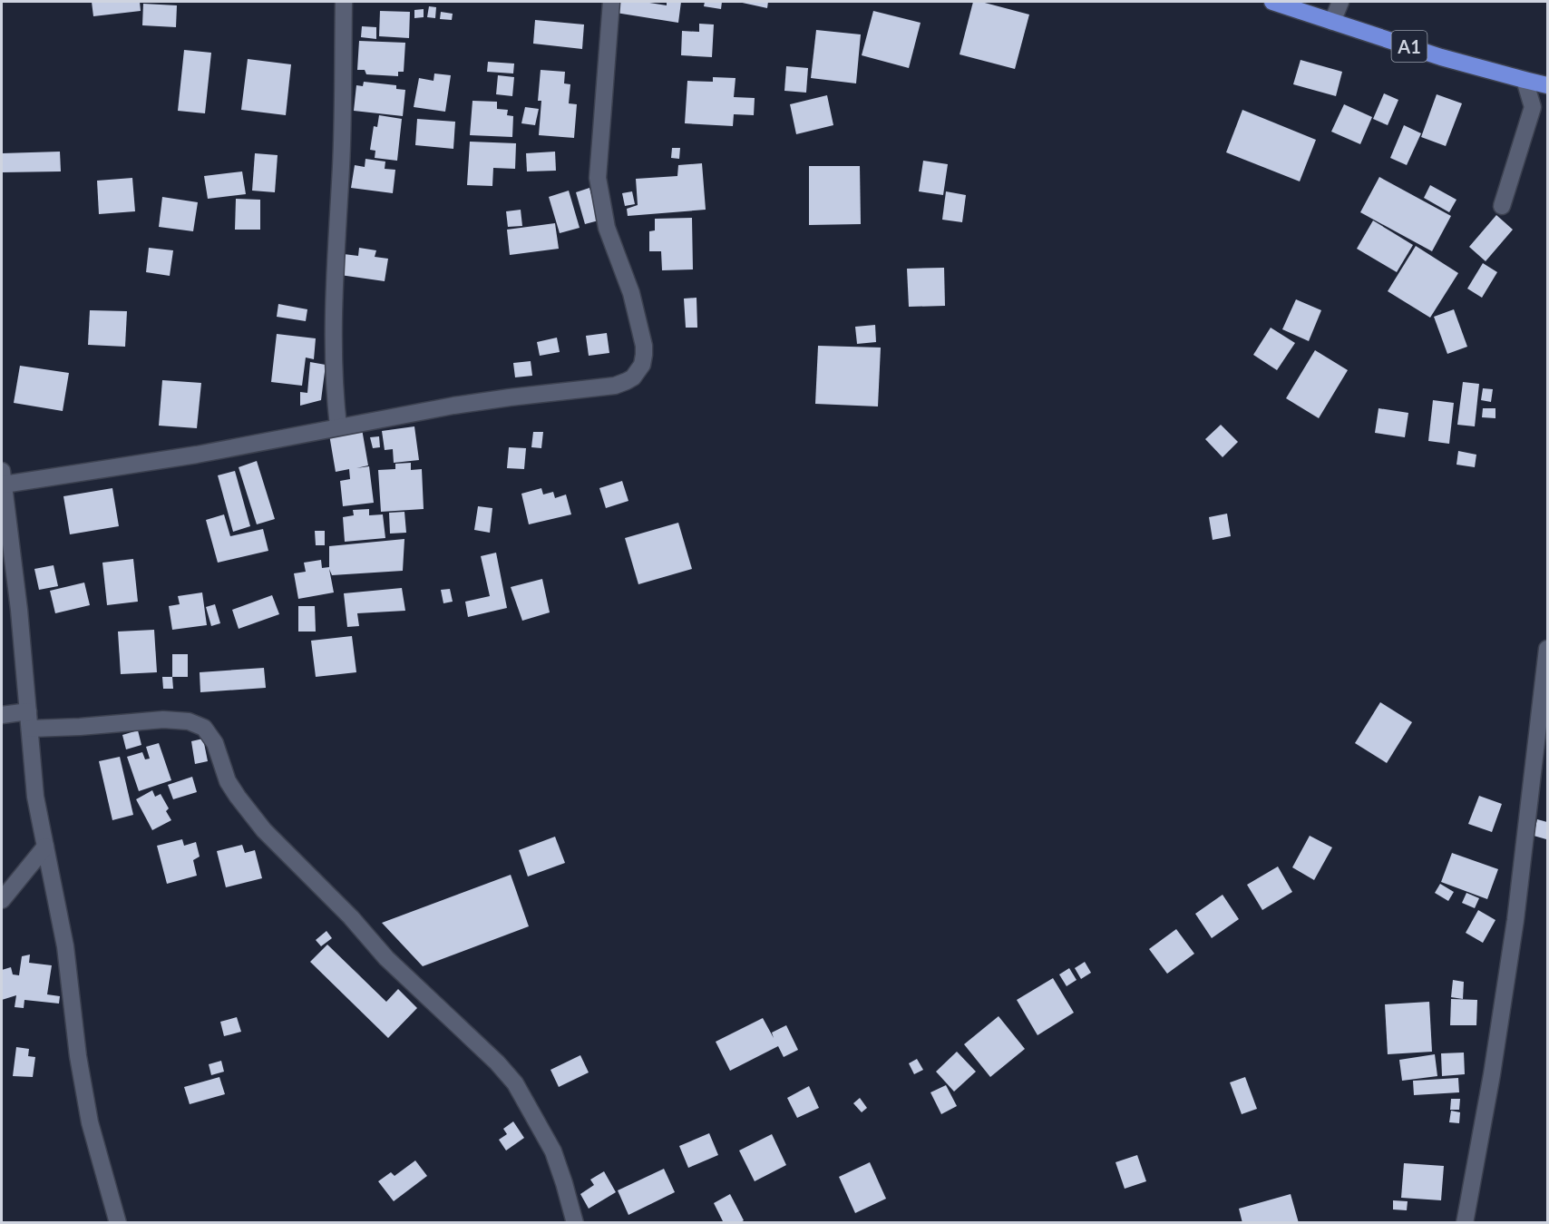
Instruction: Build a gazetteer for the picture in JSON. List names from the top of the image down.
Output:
{
  "streets": {
    "highway": ["A1"]
  }
}
